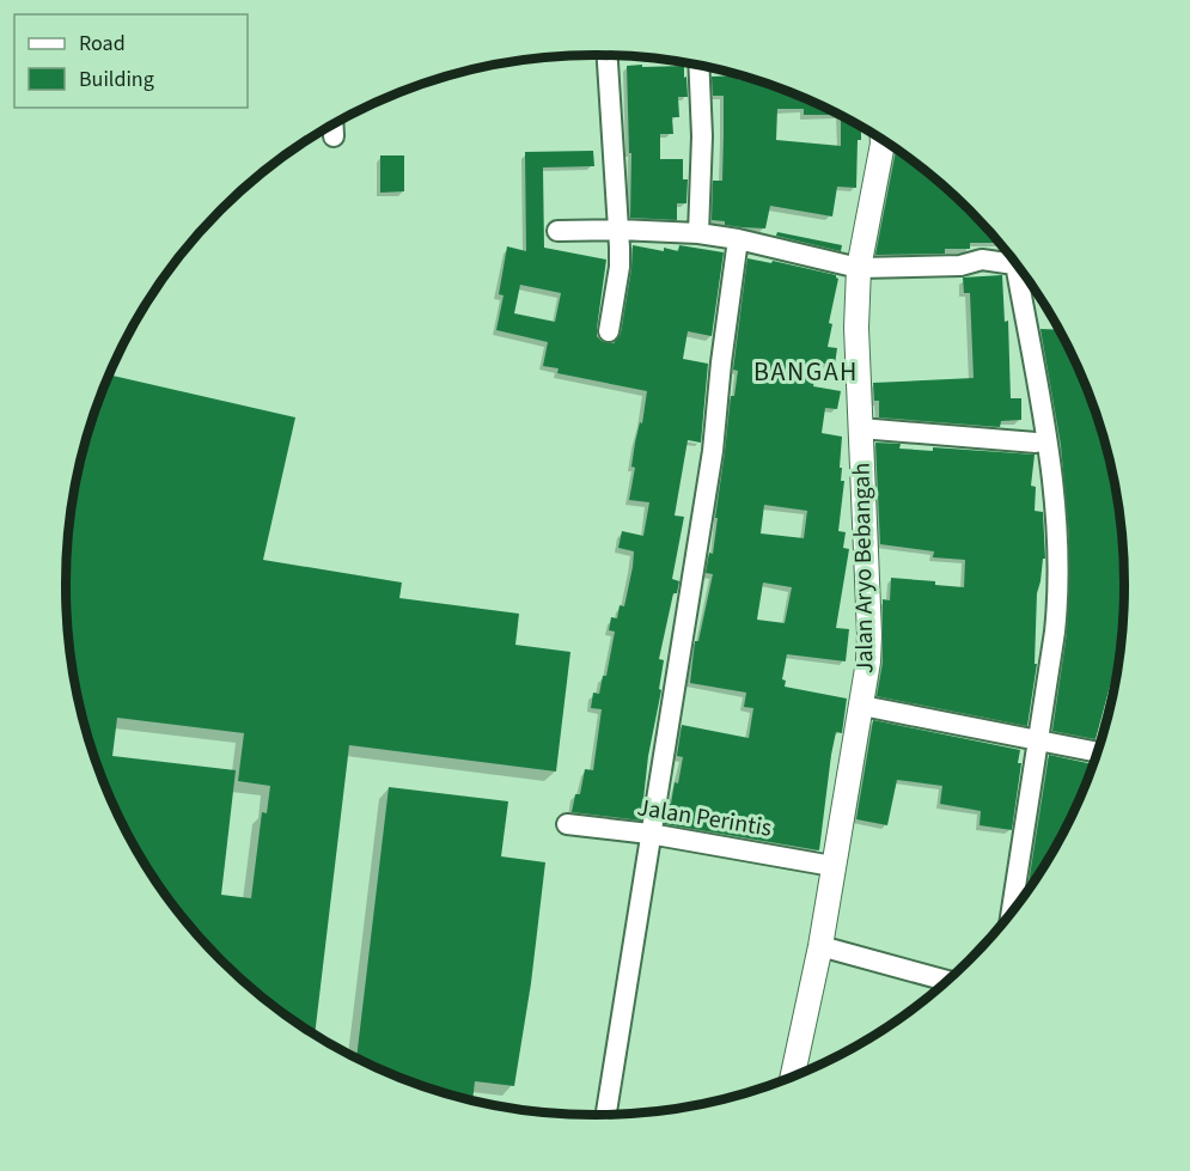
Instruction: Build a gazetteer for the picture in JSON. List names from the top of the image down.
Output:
{
  "streets": {
    "street": ["Jalan Aryo Bebangah", "Jalan Perintis"]
  },
  "crossings": [
    ["Jalan Aryo Bebangah", "Jalan Perintis"]
  ],
  "districts": ["BANGAH"],
  "legend": ["Road", "Building"]
}
